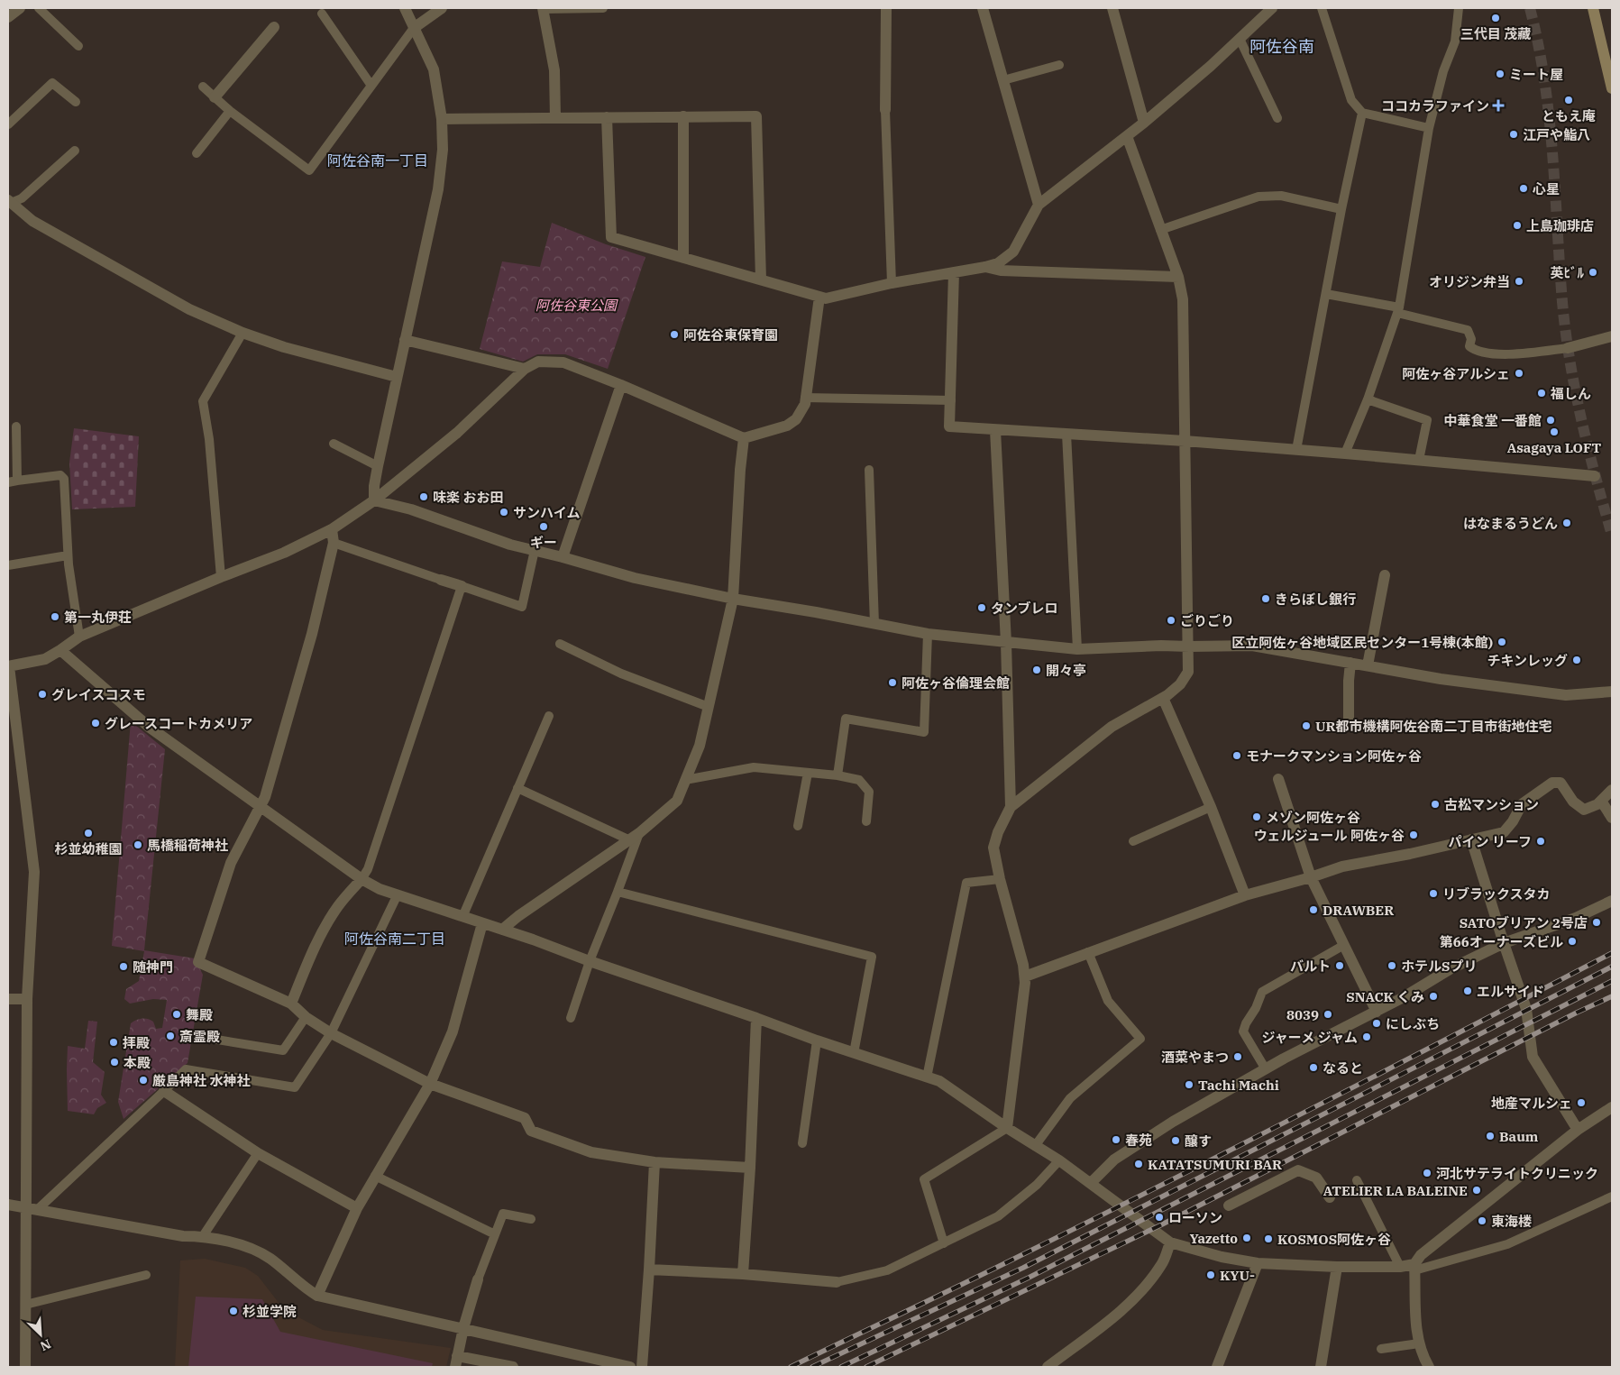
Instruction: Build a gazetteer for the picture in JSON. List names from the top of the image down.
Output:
{
  "districts": ["阿佐谷南", "阿佐谷南一丁目", "阿佐谷南二丁目"],
  "parks": ["阿佐谷東公園"],
  "places": {
    "other": [
      "三代目 茂藏",
      "ミート屋",
      "ともえ庵",
      "江戸や鮨八",
      "心星",
      "上島珈琲店",
      "英ﾋﾞﾙ",
      "オリジン弁当",
      "阿佐谷東保育園",
      "阿佐ヶ谷アルシェ",
      "福しん",
      "中華食堂 一番館",
      "Asagaya LOFT",
      "味楽 おお田",
      "サンハイム",
      "はなまるうどん",
      "ギー",
      "きらぼし銀行",
      "タンブレロ",
      "第一丸伊荘",
      "ごりごり",
      "区立阿佐ヶ谷地域区民センター1号棟(本館)",
      "チキンレッグ",
      "開々亭",
      "阿佐ヶ谷倫理会館",
      "グレイスコスモ",
      "グレースコートカメリア",
      "UR都市機構阿佐谷南二丁目市街地住宅",
      "モナークマンション阿佐ヶ谷",
      "古松マンション",
      "メゾン阿佐ヶ谷",
      "杉並幼稚園",
      "ウェルジュール 阿佐ヶ谷",
      "パイン リーフ",
      "馬橋稲荷神社",
      "リブラックスタカ",
      "DRAWBER",
      "SATOブリアン 2号店",
      "第66オーナーズビル",
      "バルト",
      "ホテルSプリ",
      "随神門",
      "エルサイド",
      "SNACK くみ",
      "舞殿",
      "8039",
      "にしぶち",
      "斎霊殿",
      "ジャーメ ジャム",
      "拝殿",
      "酒菜やまつ",
      "本殿",
      "なると",
      "厳島神社 水神社",
      "Tachi Machi",
      "地産マルシェ",
      "Baum",
      "春苑",
      "醸す",
      "KATATSUMURI BAR",
      "河北サテライトクリニック",
      "ATELIER LA BALEINE",
      "ローソン",
      "東海楼",
      "Yazetto",
      "KOSMOS阿佐ヶ谷",
      "KYU-",
      "杉並学院"
    ],
    "health": ["ココカラファイン"]
  },
  "north": "bottom right"
}
